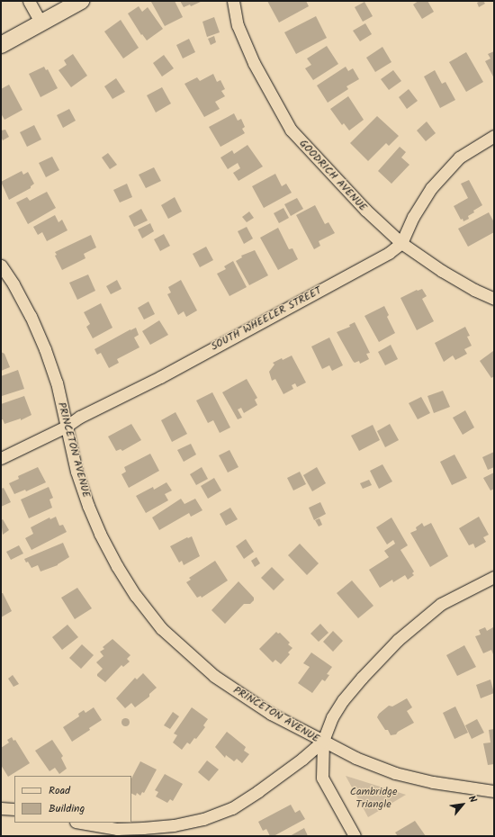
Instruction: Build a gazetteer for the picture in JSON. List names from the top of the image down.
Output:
{
  "streets": {
    "street": ["GOODRICH AVENUE", "SOUTH WHEELER STREET", "PRINCETON AVENUE"]
  },
  "crossings": [
    ["GOODRICH AVENUE", "SOUTH WHEELER STREET"],
    ["SOUTH WHEELER STREET", "PRINCETON AVENUE"]
  ],
  "parks": ["Cambridge Triangle"],
  "legend": ["Road", "Building"],
  "north": "top right"
}
